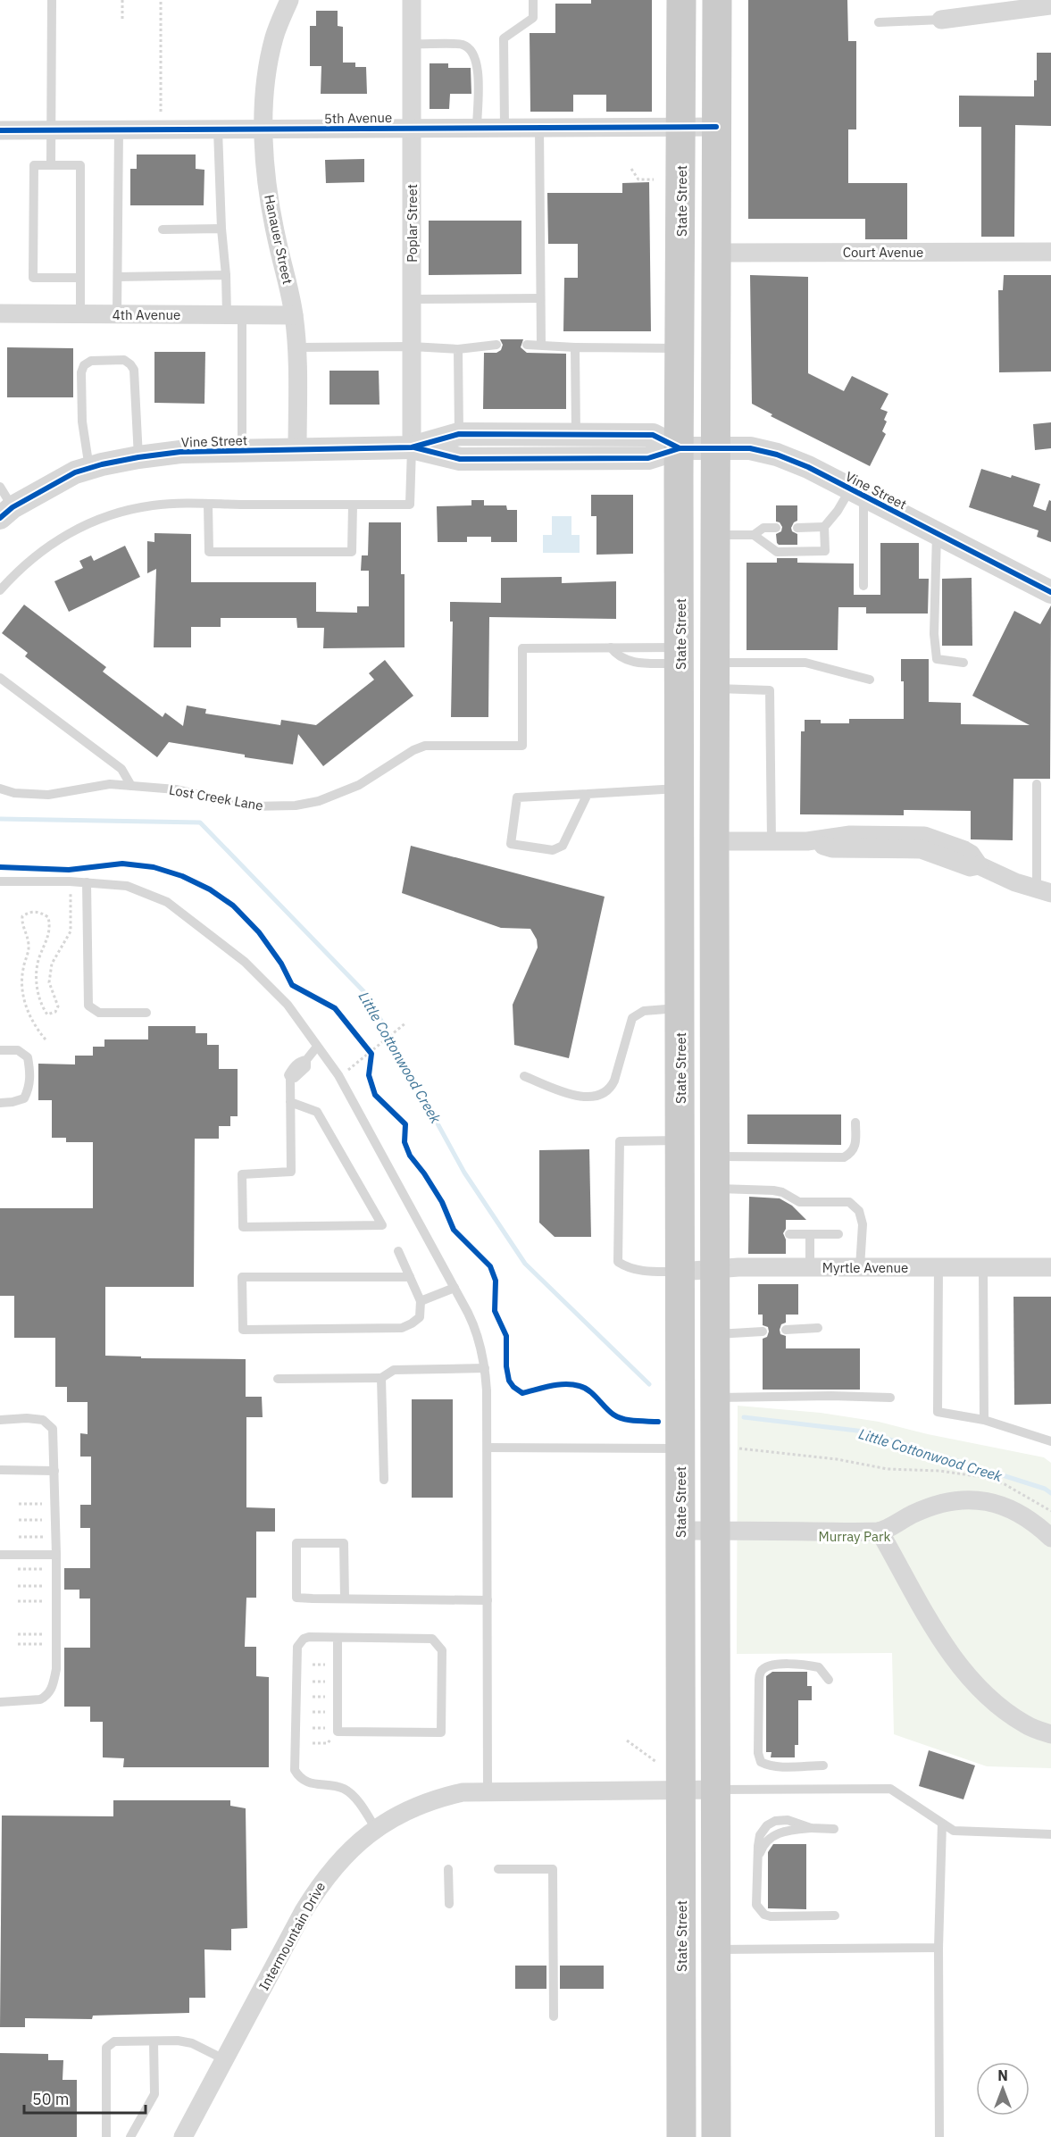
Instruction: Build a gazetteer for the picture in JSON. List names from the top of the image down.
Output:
{
  "streets": {
    "main road": ["State Street"],
    "street": [
      "5th Avenue",
      "Poplar Street",
      "Hanauer Street",
      "Court Avenue",
      "4th Avenue",
      "Vine Street",
      "Myrtle Avenue",
      "Intermountain Drive"
    ],
    "lane": ["Lost Creek Lane"]
  },
  "crossings": [
    ["5th Avenue", "State Street"],
    ["5th Avenue", "Poplar Street"],
    ["5th Avenue", "Hanauer Street"],
    ["State Street", "Vine Street"],
    ["State Street", "Lost Creek Lane"],
    ["State Street", "Myrtle Avenue"],
    ["State Street", "Intermountain Drive"],
    ["Poplar Street", "Vine Street"],
    ["Hanauer Street", "4th Avenue"],
    ["Hanauer Street", "Vine Street"]
  ],
  "water": ["Little Cottonwood Creek"],
  "parks": ["Murray Park"],
  "scale_bar": "50 m",
  "north": "top"
}
